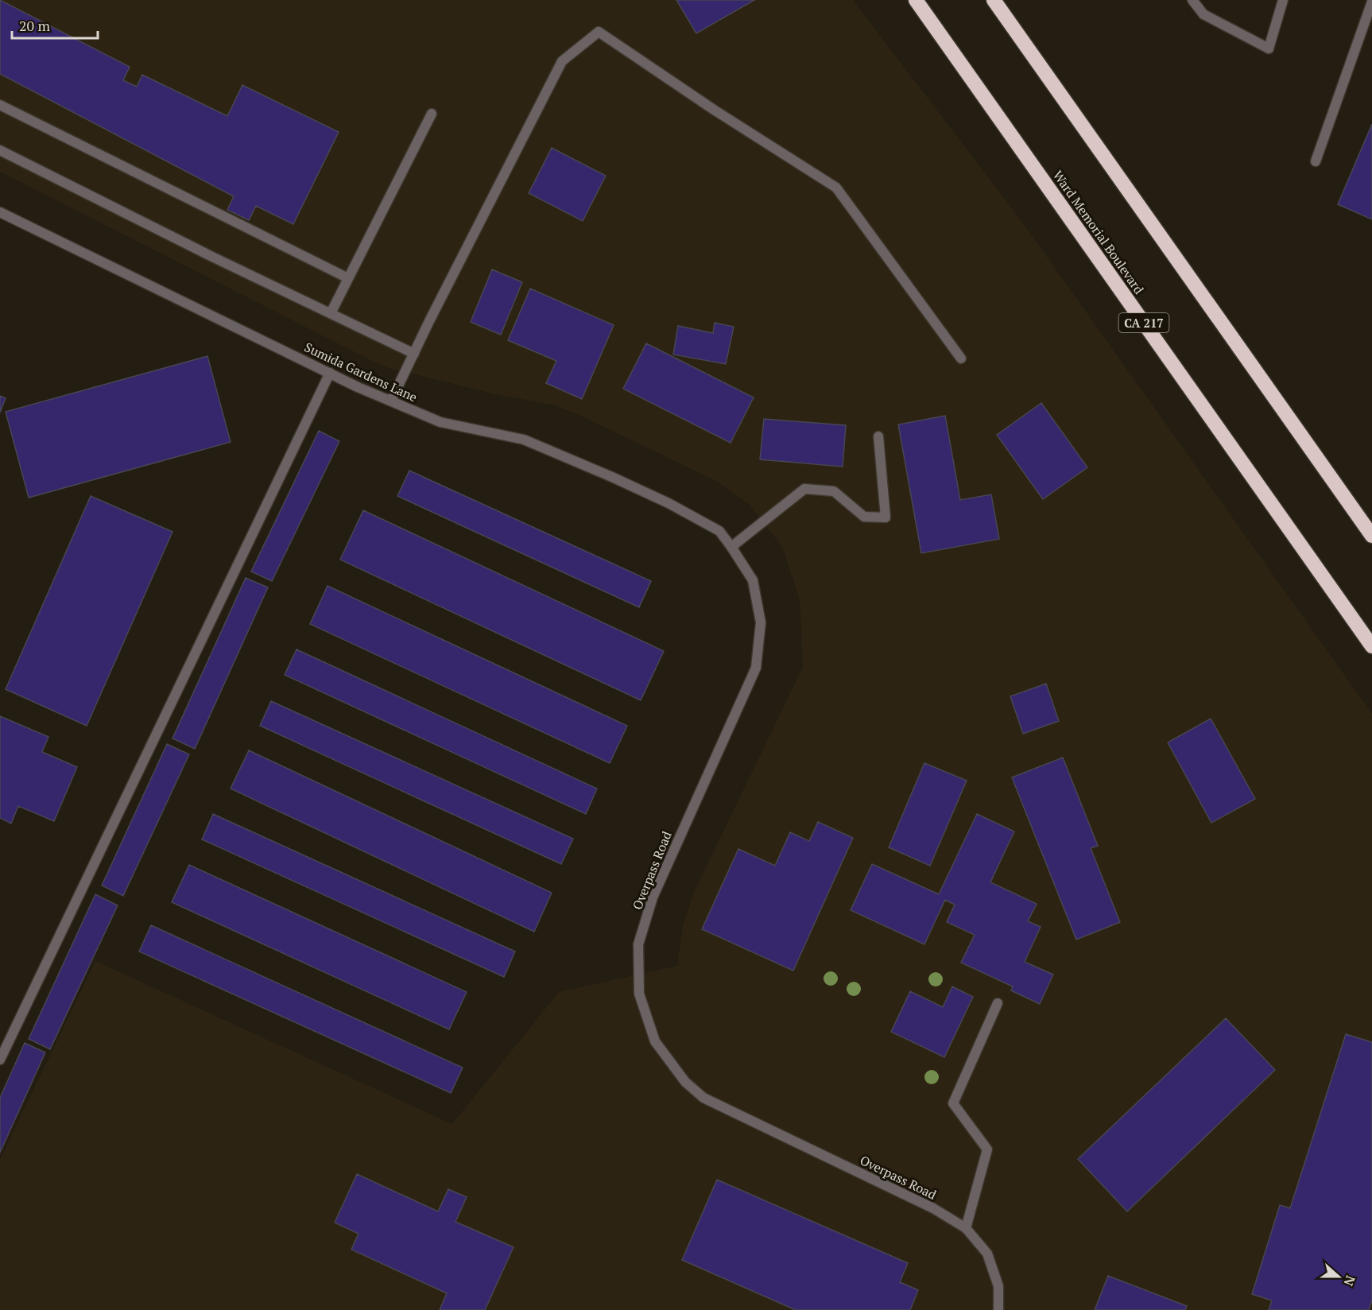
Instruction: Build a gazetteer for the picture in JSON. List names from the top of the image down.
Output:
{
  "streets": {
    "highway": ["Ward Memorial Boulevard", "CA 217"],
    "street": ["Sumida Gardens Lane", "Overpass Road"]
  },
  "crossings": [
    ["Sumida Gardens Lane", "Overpass Road"]
  ],
  "scale_bar": "20 m",
  "north": "right"
}
